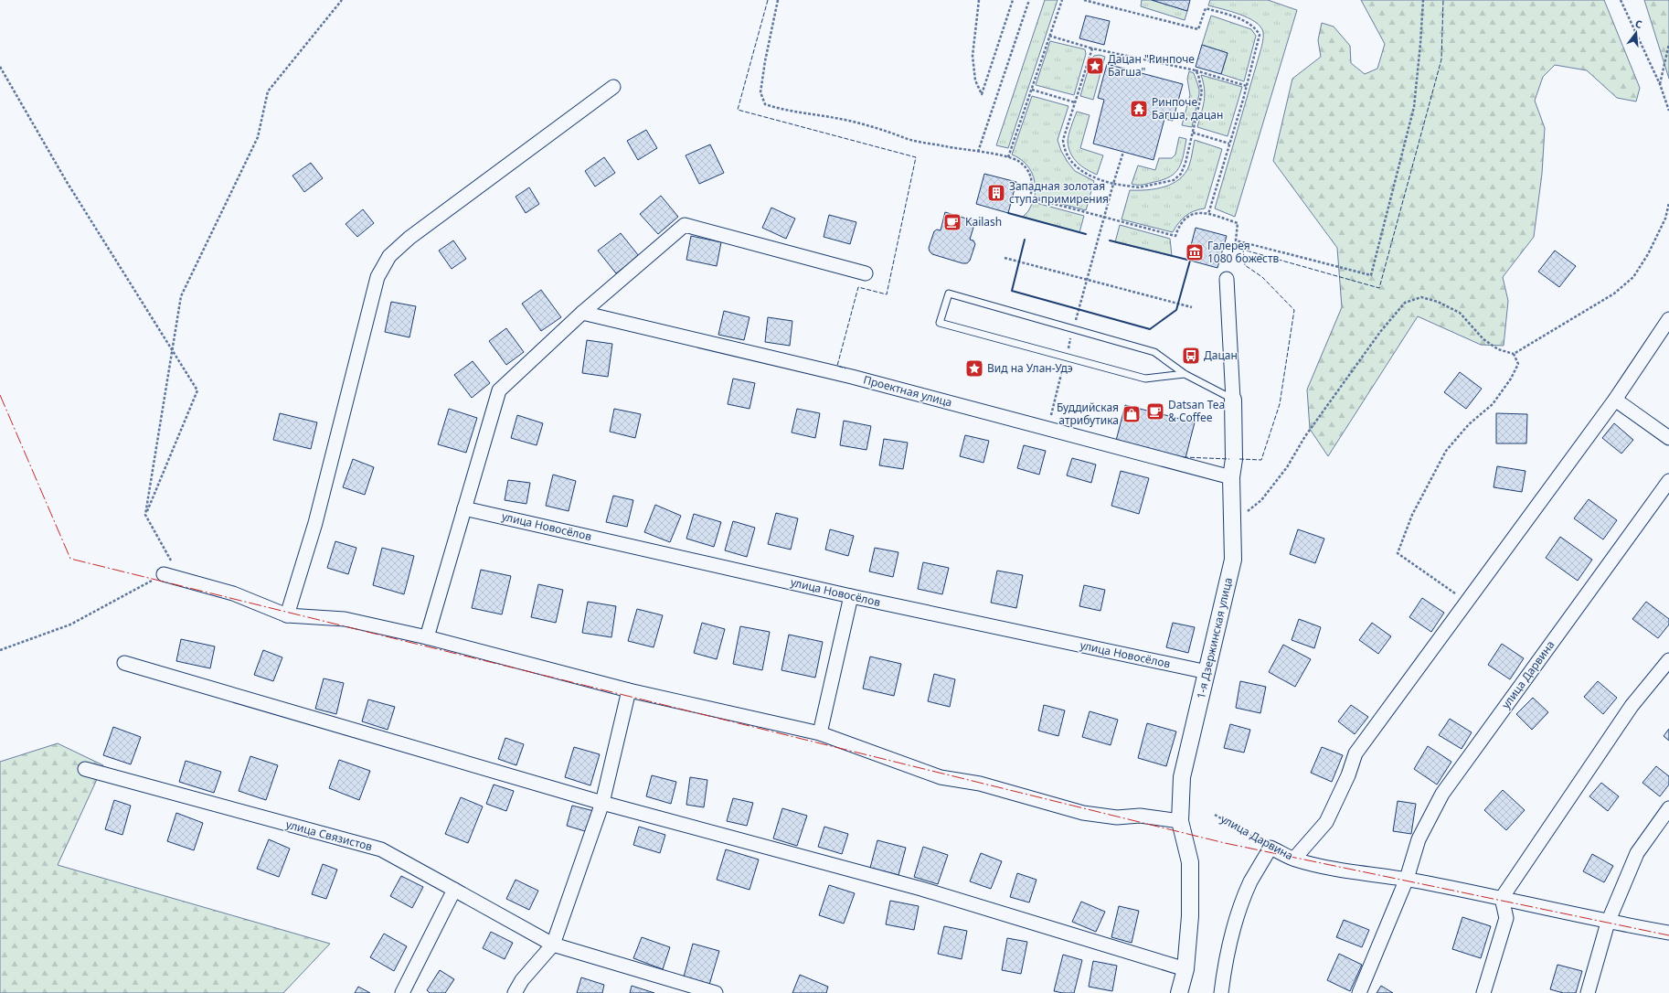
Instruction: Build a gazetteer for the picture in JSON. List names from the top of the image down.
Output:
{
  "streets": {
    "street": [
      "Проектная улица",
      "улица Новосёлов",
      "1-я Дзержинская улица",
      "улица Дарвина",
      "улица Связистов"
    ]
  },
  "crossings": [
    ["Проектная улица", "1-я Дзержинская улица"],
    ["улица Новосёлов", "1-я Дзержинская улица"]
  ],
  "places": {
    "place": ["Дацан \"Ринпоче Багша\"", "Вид на Улан-Удэ"],
    "temple": ["Ринпоче Багша, дацан"],
    "building": ["Западная золотая ступа примирения"],
    "cafe": ["Kailash", "Datsan Tea & Coffee"],
    "museum": ["Галерея 1080 божеств"],
    "bus stop": ["Дацан"],
    "shop": ["Буддийская атрибутика"]
  },
  "north": "top"
}
